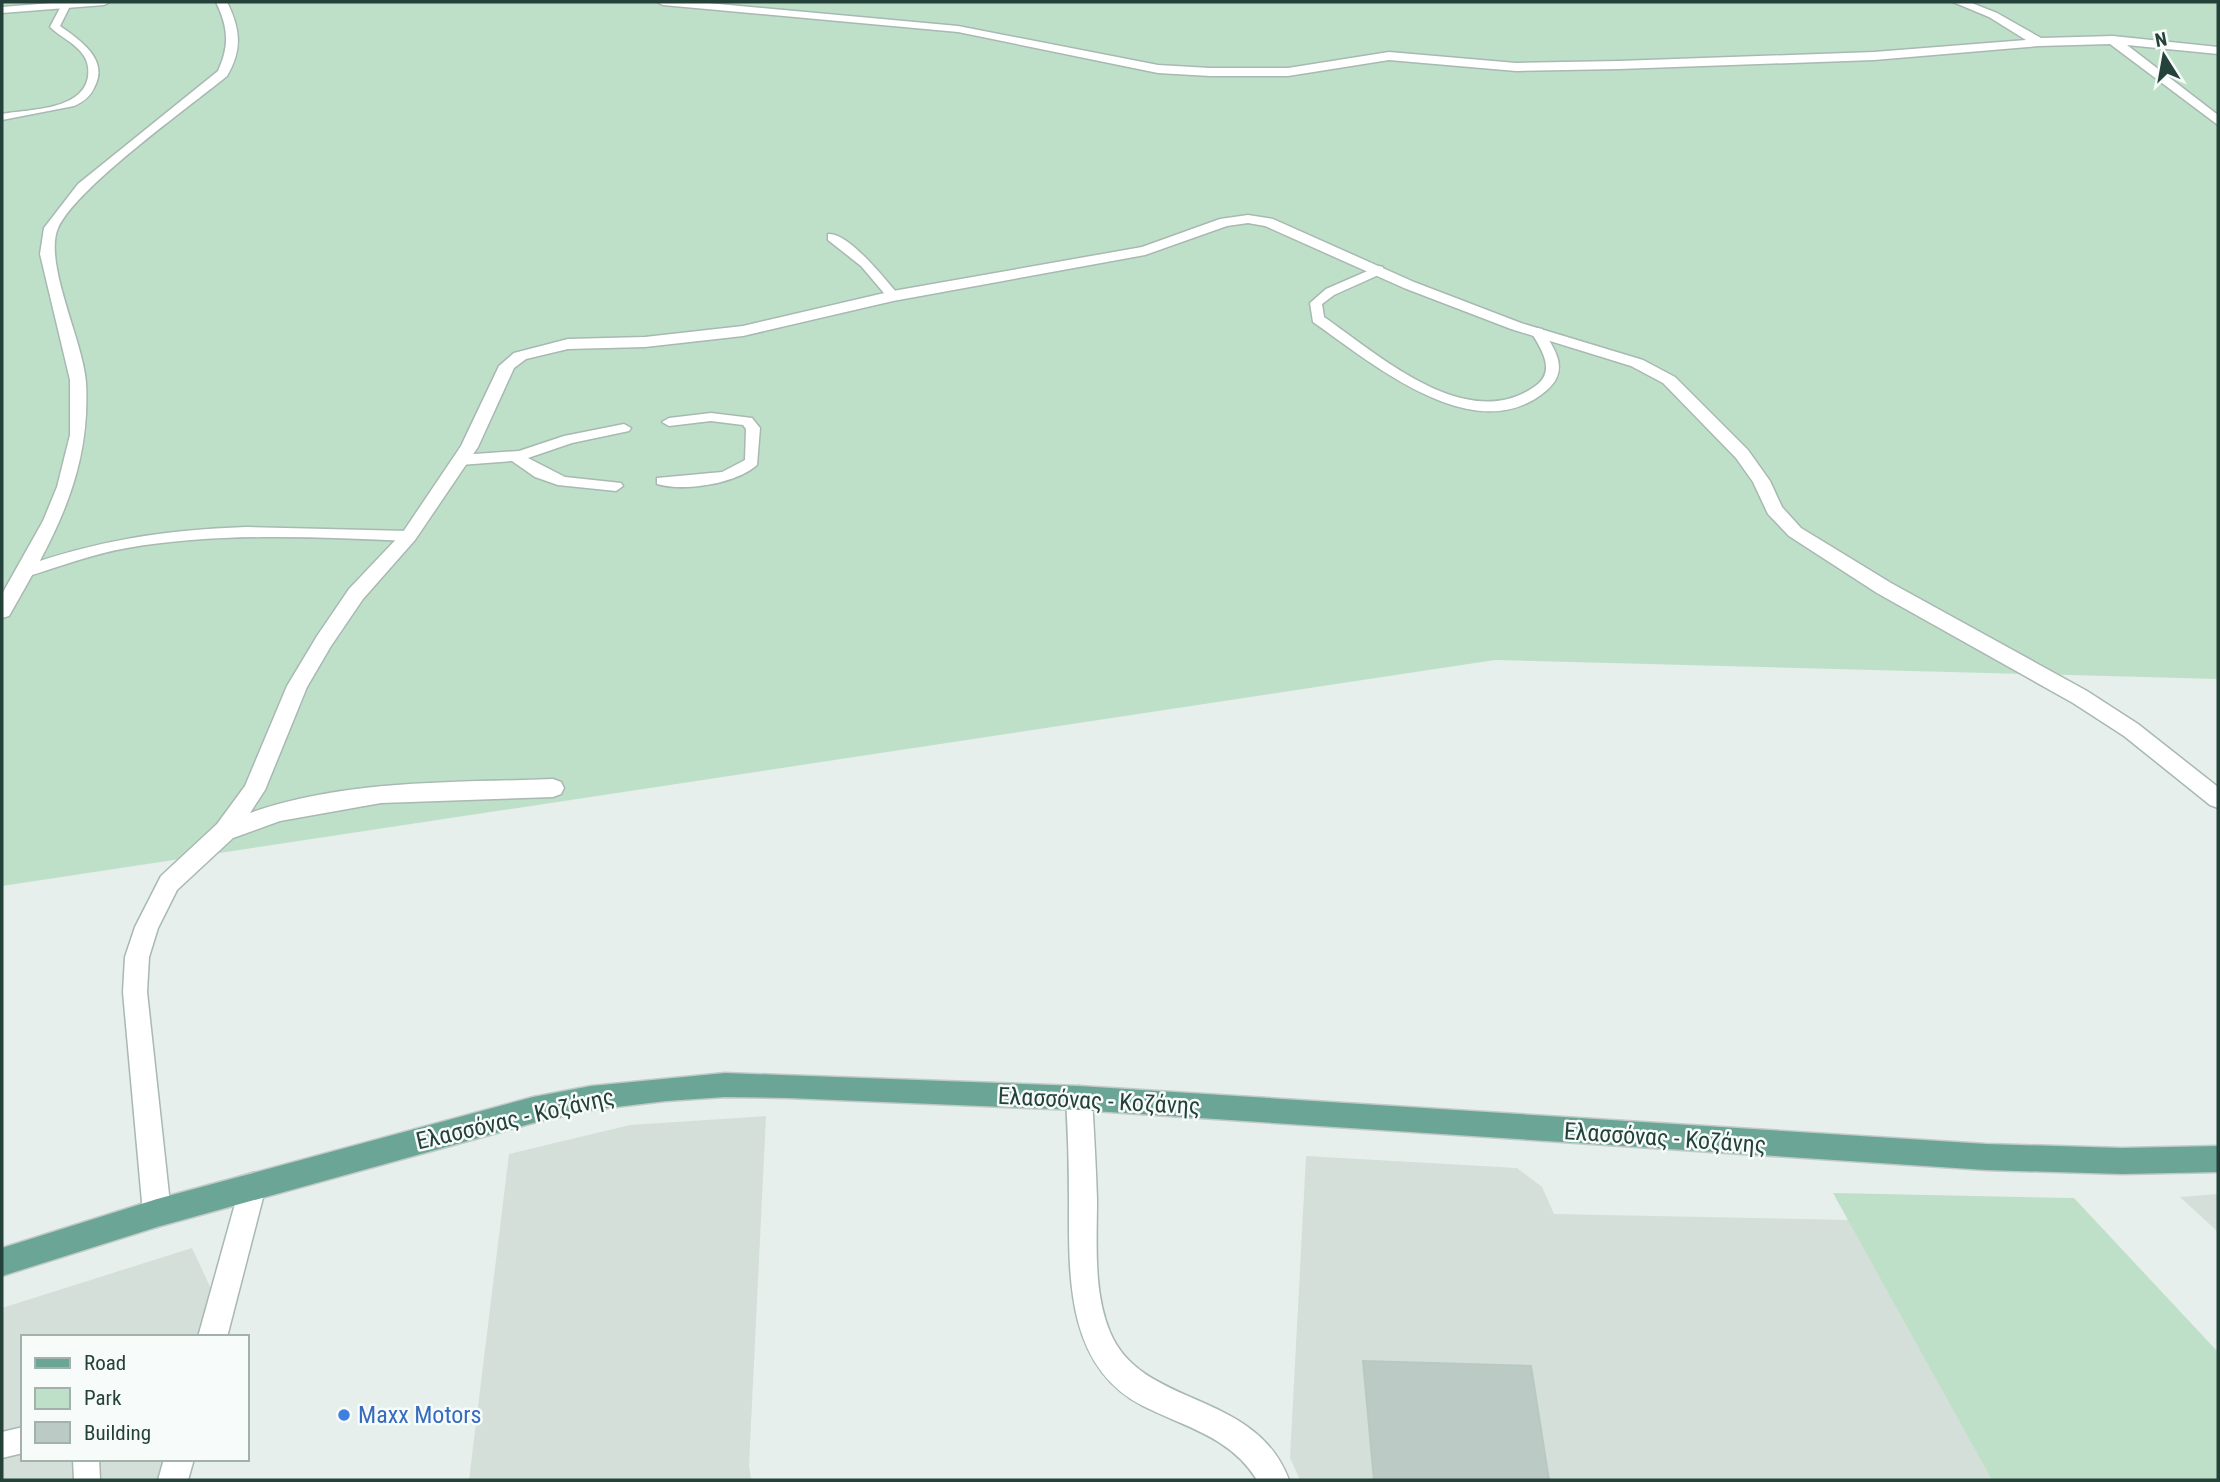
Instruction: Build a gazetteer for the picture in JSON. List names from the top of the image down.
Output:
{
  "streets": {
    "main road": ["Ελασσόνας - Κοζάνης"]
  },
  "places": ["Maxx Motors"],
  "legend": ["Road", "Park", "Building"],
  "north": "top"
}
